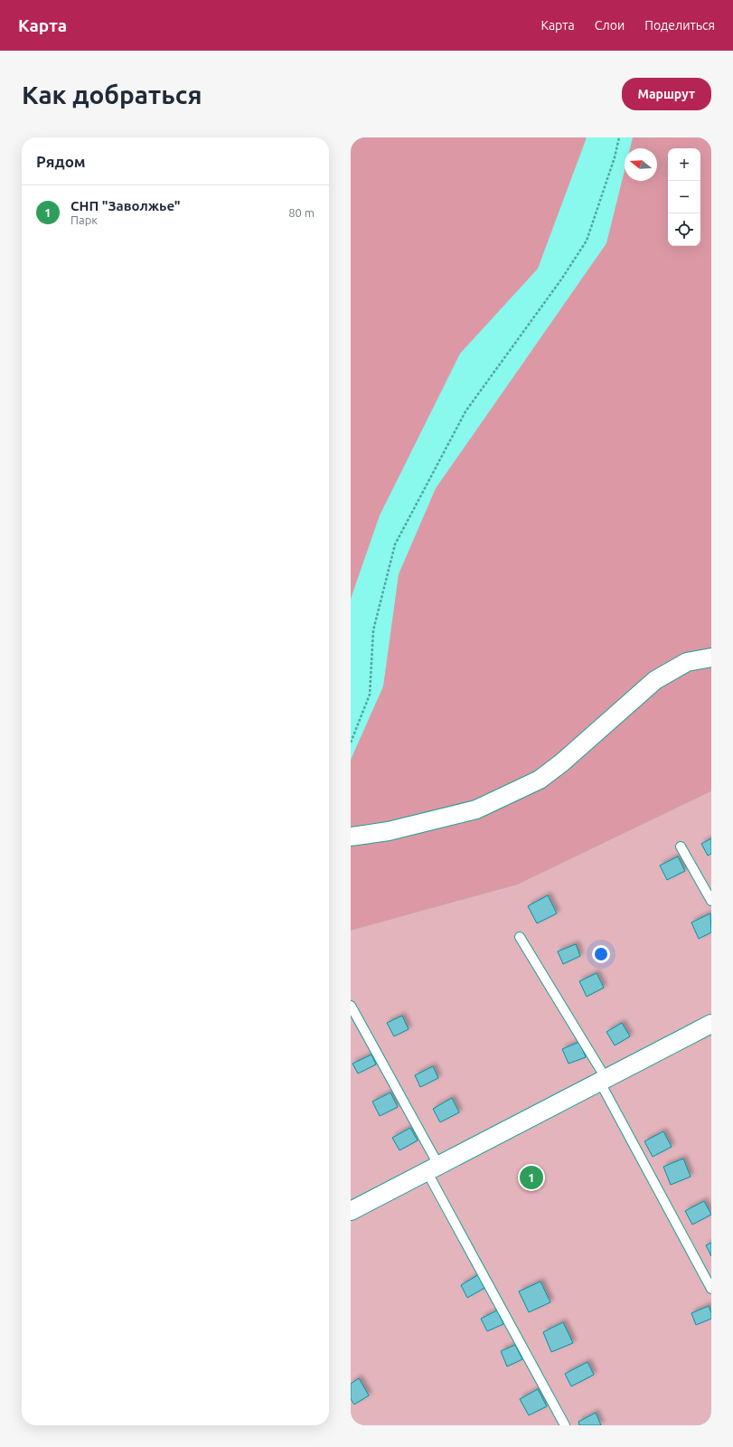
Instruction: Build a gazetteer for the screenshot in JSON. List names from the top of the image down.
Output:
{
  "north": "left",
  "page": {
    "header": "Карта",
    "nav": ["Карта", "Слои", "Поделиться"],
    "buttons": "Маршрут",
    "title": "Как добраться",
    "heading": "Рядом",
    "map_buttons": ["+", "−"],
    "list": [
      {
        "mark": "1",
        "name": "СНП \"Заволжье\"",
        "note": "Парк",
        "value": "80 m"
      }
    ],
    "pins": "1"
  }
}
